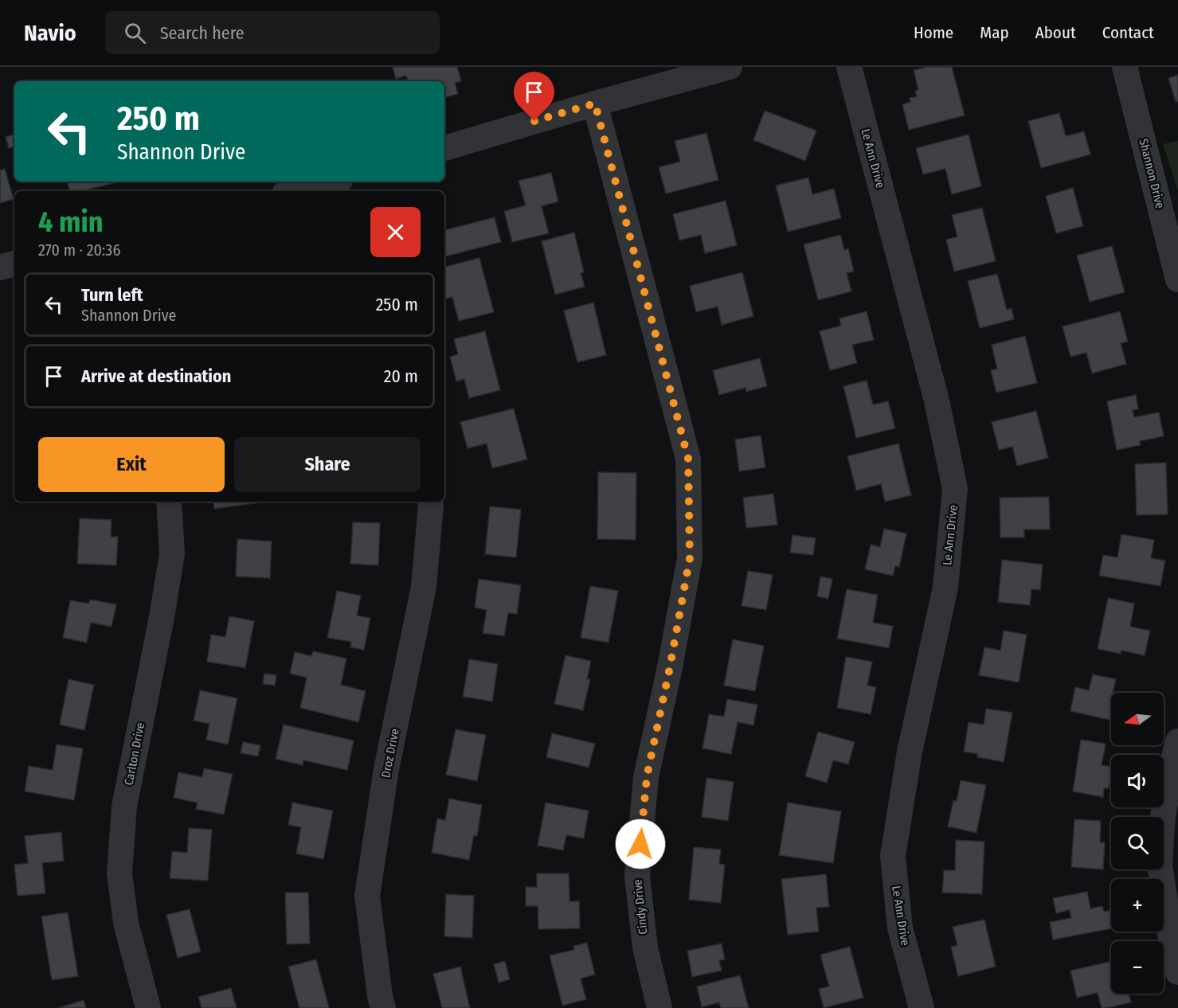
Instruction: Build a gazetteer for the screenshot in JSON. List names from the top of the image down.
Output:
{
  "streets": {
    "street": [
      "Le Ann Drive",
      "Shannon Drive",
      "Droz Drive",
      "Carlton Drive",
      "Cindy Drive"
    ]
  },
  "north": "left",
  "page": {
    "header": "Navio",
    "search": "Search here",
    "nav": [
      "Home",
      "Map",
      "About",
      "Contact"
    ],
    "turn": ["250 m", "Shannon Drive"],
    "heading": ["4 min", "270 m · 20:36"],
    "list": [
      {
        "name": "Turn left",
        "note": "Shannon Drive",
        "value": "250 m"
      },
      {
        "name": "Arrive at destination",
        "value": "20 m"
      }
    ],
    "buttons": ["Exit", "Share"],
    "map_buttons": ["+", "−"]
  }
}
